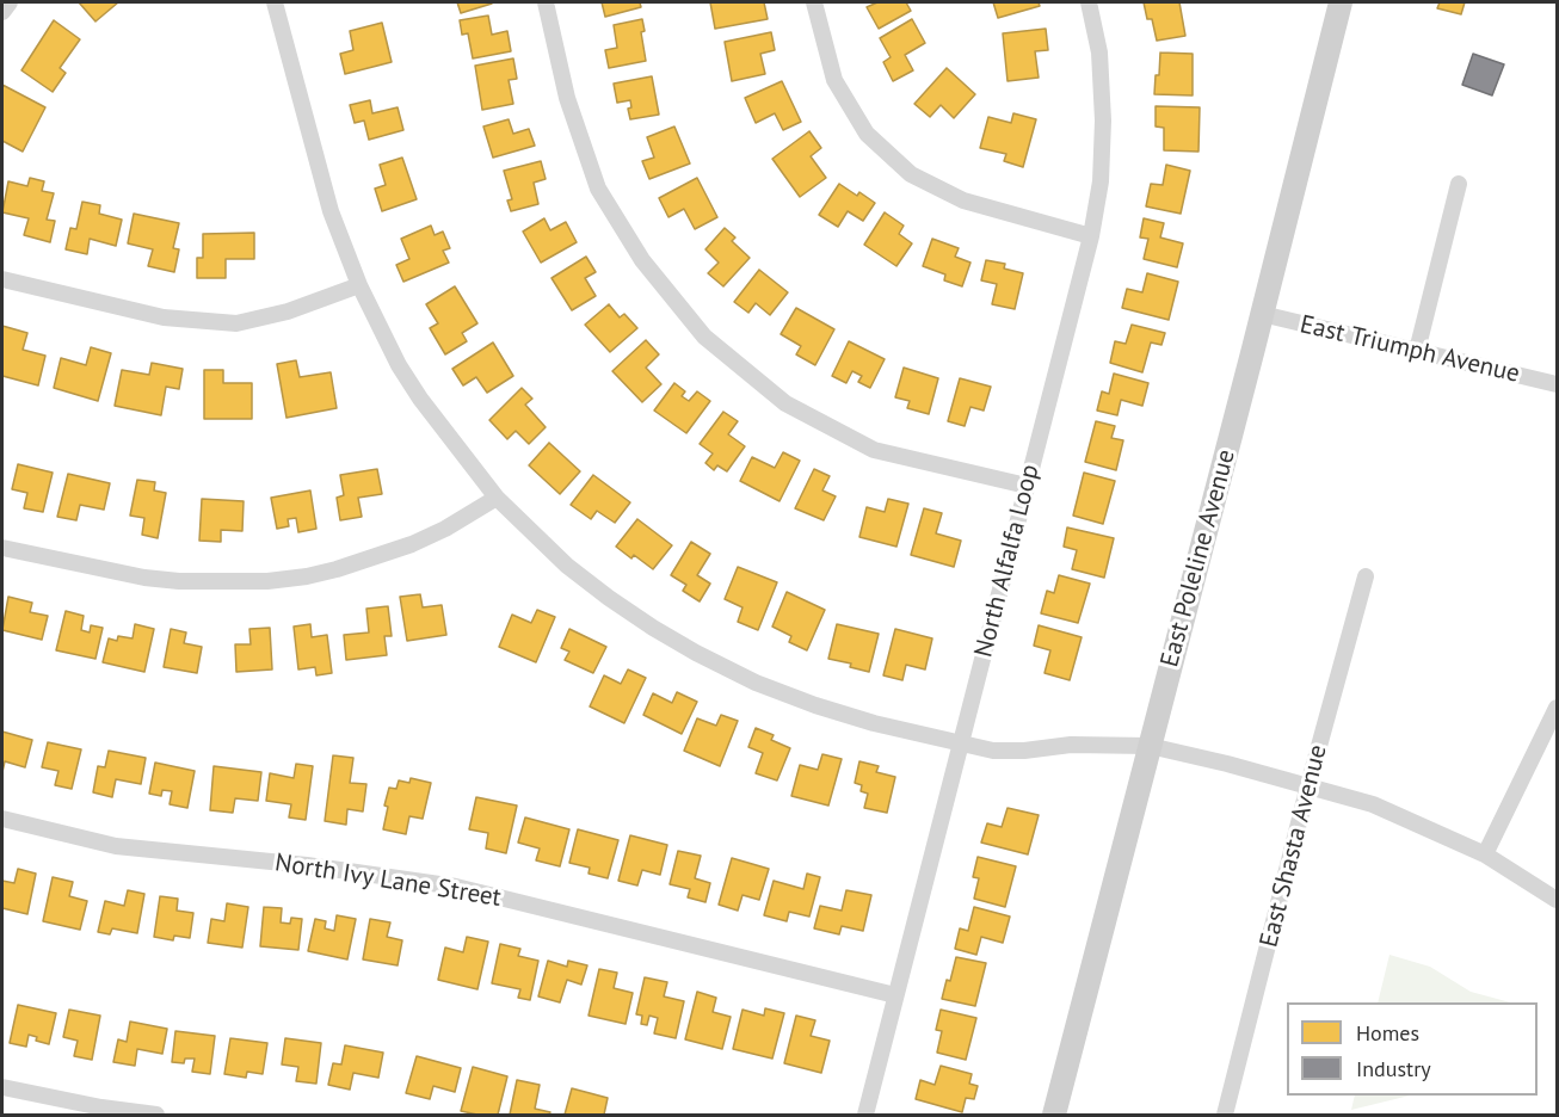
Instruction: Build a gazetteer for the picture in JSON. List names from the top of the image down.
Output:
{
  "streets": {
    "main road": ["East Poleline Avenue"],
    "street": [
      "East Triumph Avenue",
      "North Alfalfa Loop",
      "East Shasta Avenue",
      "North Ivy Lane Street"
    ]
  },
  "crossings": [
    ["East Triumph Avenue", "East Poleline Avenue"],
    ["North Alfalfa Loop", "North Ivy Lane Street"]
  ],
  "legend": ["Homes", "Industry"]
}
